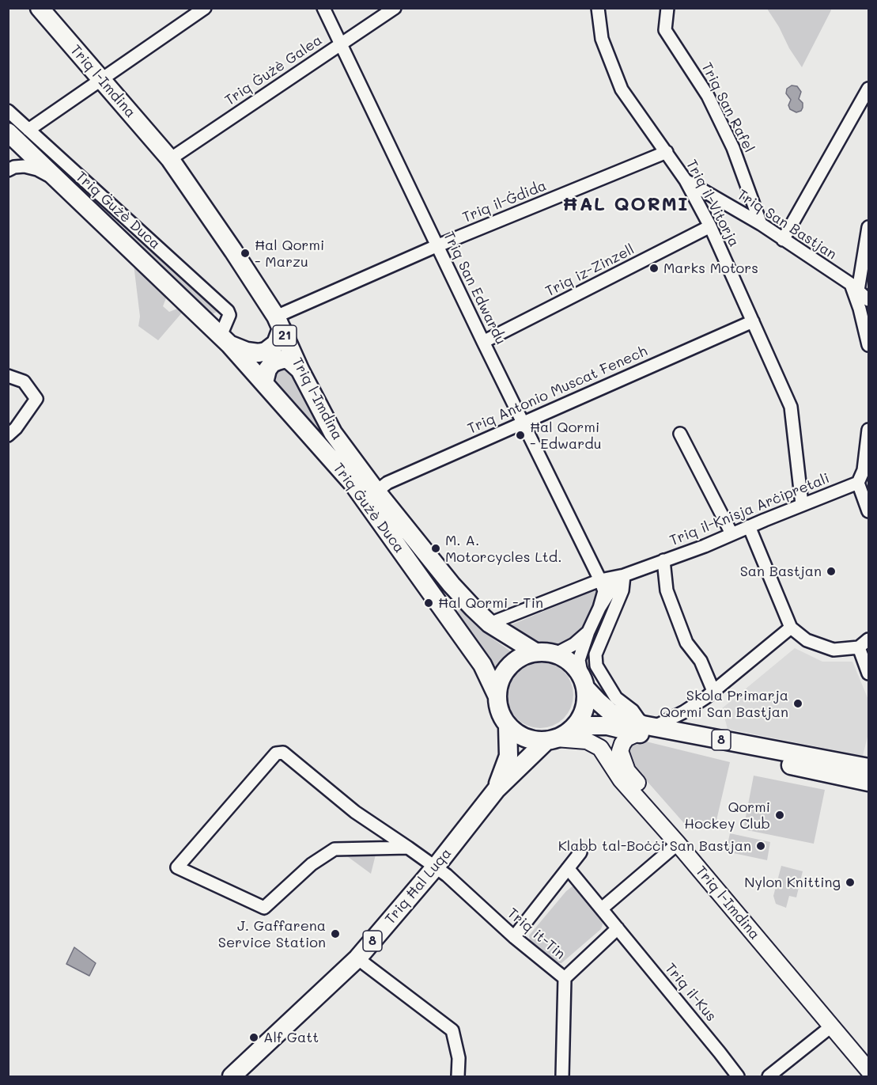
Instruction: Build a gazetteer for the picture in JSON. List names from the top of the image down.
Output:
{
  "streets": {
    "highway": [
      "Triq l-Imdina",
      "Triq Ġużè Duca",
      "21",
      "8",
      "Triq Ħal Luqa"
    ],
    "street": [
      "Triq Ġużè Galea",
      "Triq San Rafel",
      "Triq il-Ġdida",
      "Triq il-Vitorja",
      "Triq San Bastjan",
      "Triq iz-Zinzell",
      "Triq San Edwardu",
      "Triq Antonio Muscat Fenech",
      "Triq il-Knisja Arċipretali",
      "Triq it-Tin",
      "Triq il-Kus"
    ]
  },
  "crossings": [
    ["Triq Ġużè Galea", "Triq l-Imdina"],
    ["Triq Ġużè Galea", "Triq San Edwardu"],
    ["Triq l-Imdina", "Triq il-Ġdida"],
    ["Triq l-Imdina", "Triq Ġużè Duca"],
    ["Triq l-Imdina", "Triq Antonio Muscat Fenech"],
    ["Triq l-Imdina", "Triq il-Knisja Arċipretali"],
    ["Triq l-Imdina", "8"],
    ["Triq l-Imdina", "Triq Ħal Luqa"],
    ["Triq San Rafel", "Triq San Bastjan"],
    ["Triq il-Ġdida", "Triq il-Vitorja"],
    ["Triq il-Ġdida", "Triq San Edwardu"],
    ["Triq il-Vitorja", "Triq San Bastjan"],
    ["Triq il-Vitorja", "Triq iz-Zinzell"],
    ["Triq il-Vitorja", "Triq Antonio Muscat Fenech"],
    ["Triq il-Vitorja", "Triq il-Knisja Arċipretali"],
    ["Triq Ġużè Duca", "8"],
    ["Triq Ġużè Duca", "Triq Ħal Luqa"],
    ["Triq iz-Zinzell", "Triq San Edwardu"],
    ["Triq San Edwardu", "Triq Antonio Muscat Fenech"],
    ["Triq San Edwardu", "Triq il-Knisja Arċipretali"],
    ["8", "Triq Ħal Luqa"],
    ["Triq Ħal Luqa", "Triq it-Tin"]
  ],
  "districts": ["ĦAL QORMI"],
  "places": [
    "Ħal Qormi - Marzu",
    "Marks Motors",
    "Ħal Qormi - Edwardu",
    "M. A. Motorcycles Ltd.",
    "San Bastjan",
    "Ħal Qormi - Tin",
    "Skola Primarja Qormi San Bastjan",
    "Qormi Hockey Club",
    "Klabb tal-Boċċi San Bastjan",
    "Nylon Knitting",
    "J. Gaffarena Service Station",
    "Alf Gatt"
  ]
}
